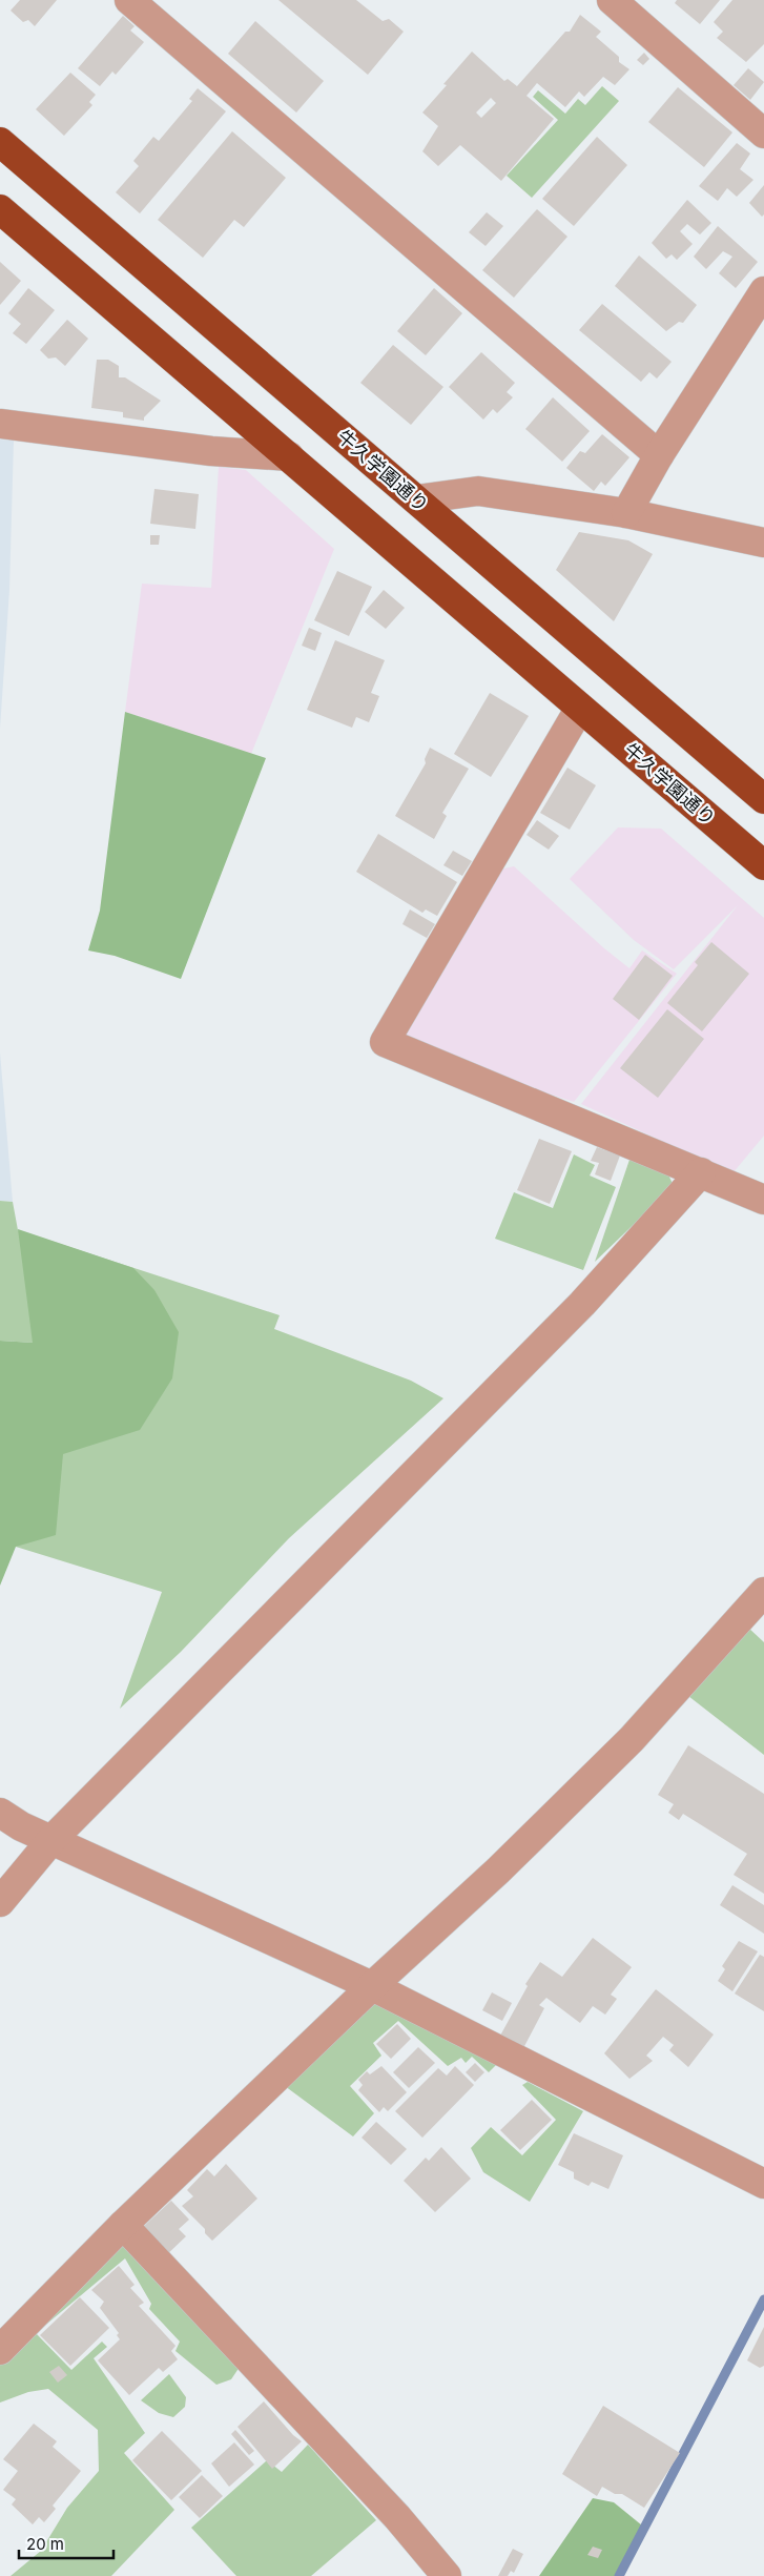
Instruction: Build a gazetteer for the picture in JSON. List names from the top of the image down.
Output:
{
  "streets": {
    "highway": ["牛久学園通り"]
  },
  "scale_bar": "20 m"
}
